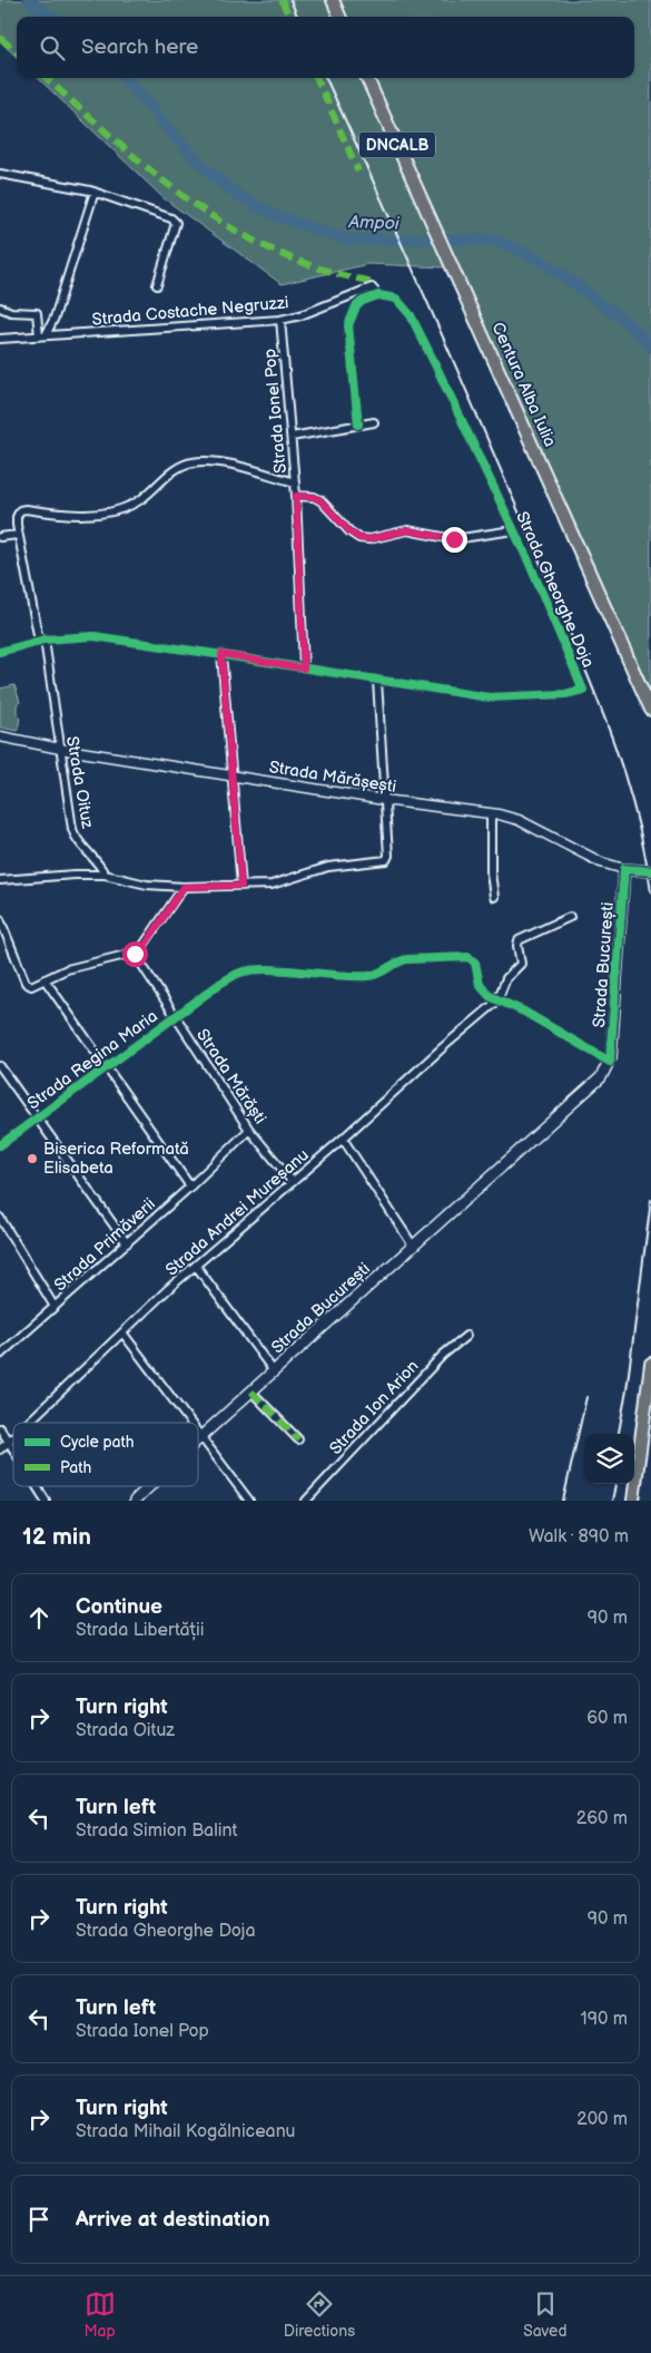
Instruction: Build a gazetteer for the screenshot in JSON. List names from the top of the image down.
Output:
{
  "streets": {
    "main road": [
      "DNCALB",
      "Centura Alba Iulia",
      "Strada Mărășești",
      "Strada București"
    ],
    "street": [
      "Strada Costache Negruzzi",
      "Strada Ionel Pop",
      "Strada Gheorghe Doja",
      "Strada Oituz",
      "Strada Regina Maria",
      "Strada Mărăști",
      "Strada Andrei Mureșanu",
      "Strada Primăverii",
      "Strada Ion Arion"
    ]
  },
  "crossings": [
    ["Strada Costache Negruzzi", "Strada Ionel Pop"],
    ["Strada Costache Negruzzi", "Strada Gheorghe Doja"],
    ["Strada Ionel Pop", "Strada Gheorghe Doja"],
    ["Strada Gheorghe Doja", "Strada Oituz"],
    ["Strada Mărășești", "Strada Oituz"],
    ["Strada Mărășești", "Strada București"],
    ["Strada Regina Maria", "Strada Mărăști"],
    ["Strada Regina Maria", "Strada Andrei Mureșanu"],
    ["Strada Mărăști", "Strada Andrei Mureșanu"],
    ["Strada Mărăști", "Strada Primăverii"]
  ],
  "water": ["Ampoi"],
  "places": ["Biserica Reformată Elisabeta"],
  "legend": ["Cycle path", "Path"],
  "page": {
    "search": "Search here",
    "heading": ["12 min", "Walk · 890 m"],
    "list": [
      ["Continue", "Strada Libertății", "90 m"],
      ["Turn right", "Strada Oituz", "60 m"],
      ["Turn left", "Strada Simion Balint", "260 m"],
      ["Turn right", "Strada Gheorghe Doja", "90 m"],
      ["Turn left", "Strada Ionel Pop", "190 m"],
      ["Turn right", "Strada Mihail Kogălniceanu", "200 m"],
      "Arrive at destination"
    ],
    "nav": ["Map", "Directions", "Saved"]
  }
}
